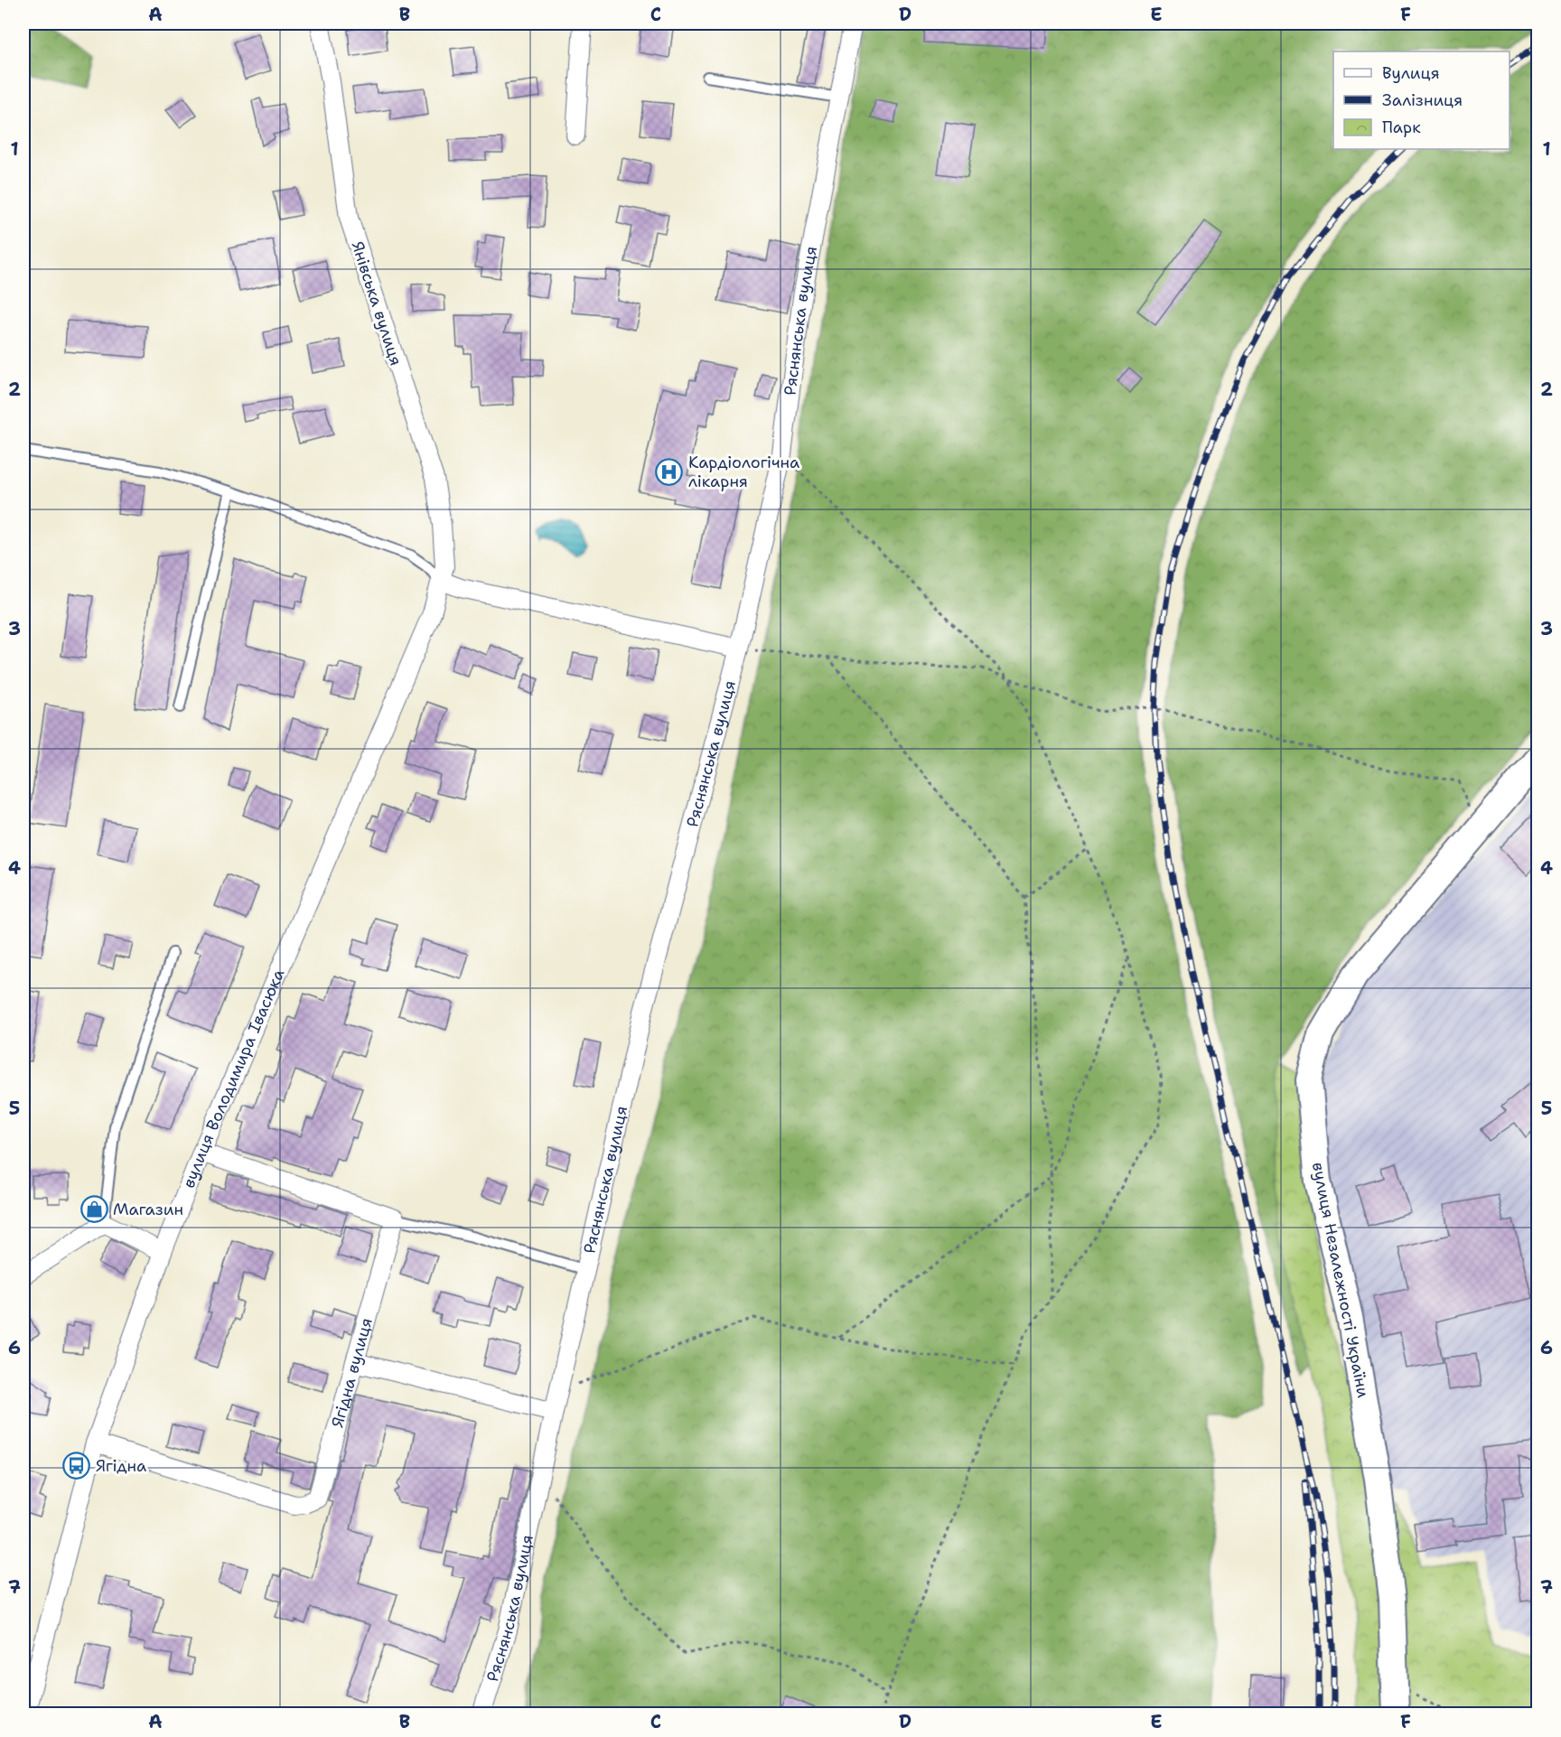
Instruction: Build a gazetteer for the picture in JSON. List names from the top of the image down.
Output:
{
  "streets": {
    "main road": ["вулиця Незалежності України"],
    "street": [
      "Янівська вулиця",
      "Ряснянська вулиця",
      "вулиця Володимира Івасюка",
      "Ягідна вулиця"
    ]
  },
  "crossings": [
    ["Янівська вулиця", "вулиця Володимира Івасюка"],
    ["вулиця Володимира Івасюка", "Ягідна вулиця"]
  ],
  "places": {
    "hospital": ["Кардіологічна лікарня"],
    "shop": ["Магазин"],
    "bus stop": ["Ягідна"]
  },
  "legend": ["Вулиця", "Залізниця", "Парк"],
  "grid": {
    "columns": [
      "A",
      "B",
      "C",
      "D",
      "E",
      "F"
    ],
    "rows": [
      "1",
      "2",
      "3",
      "4",
      "5",
      "6",
      "7"
    ]
  }
}
